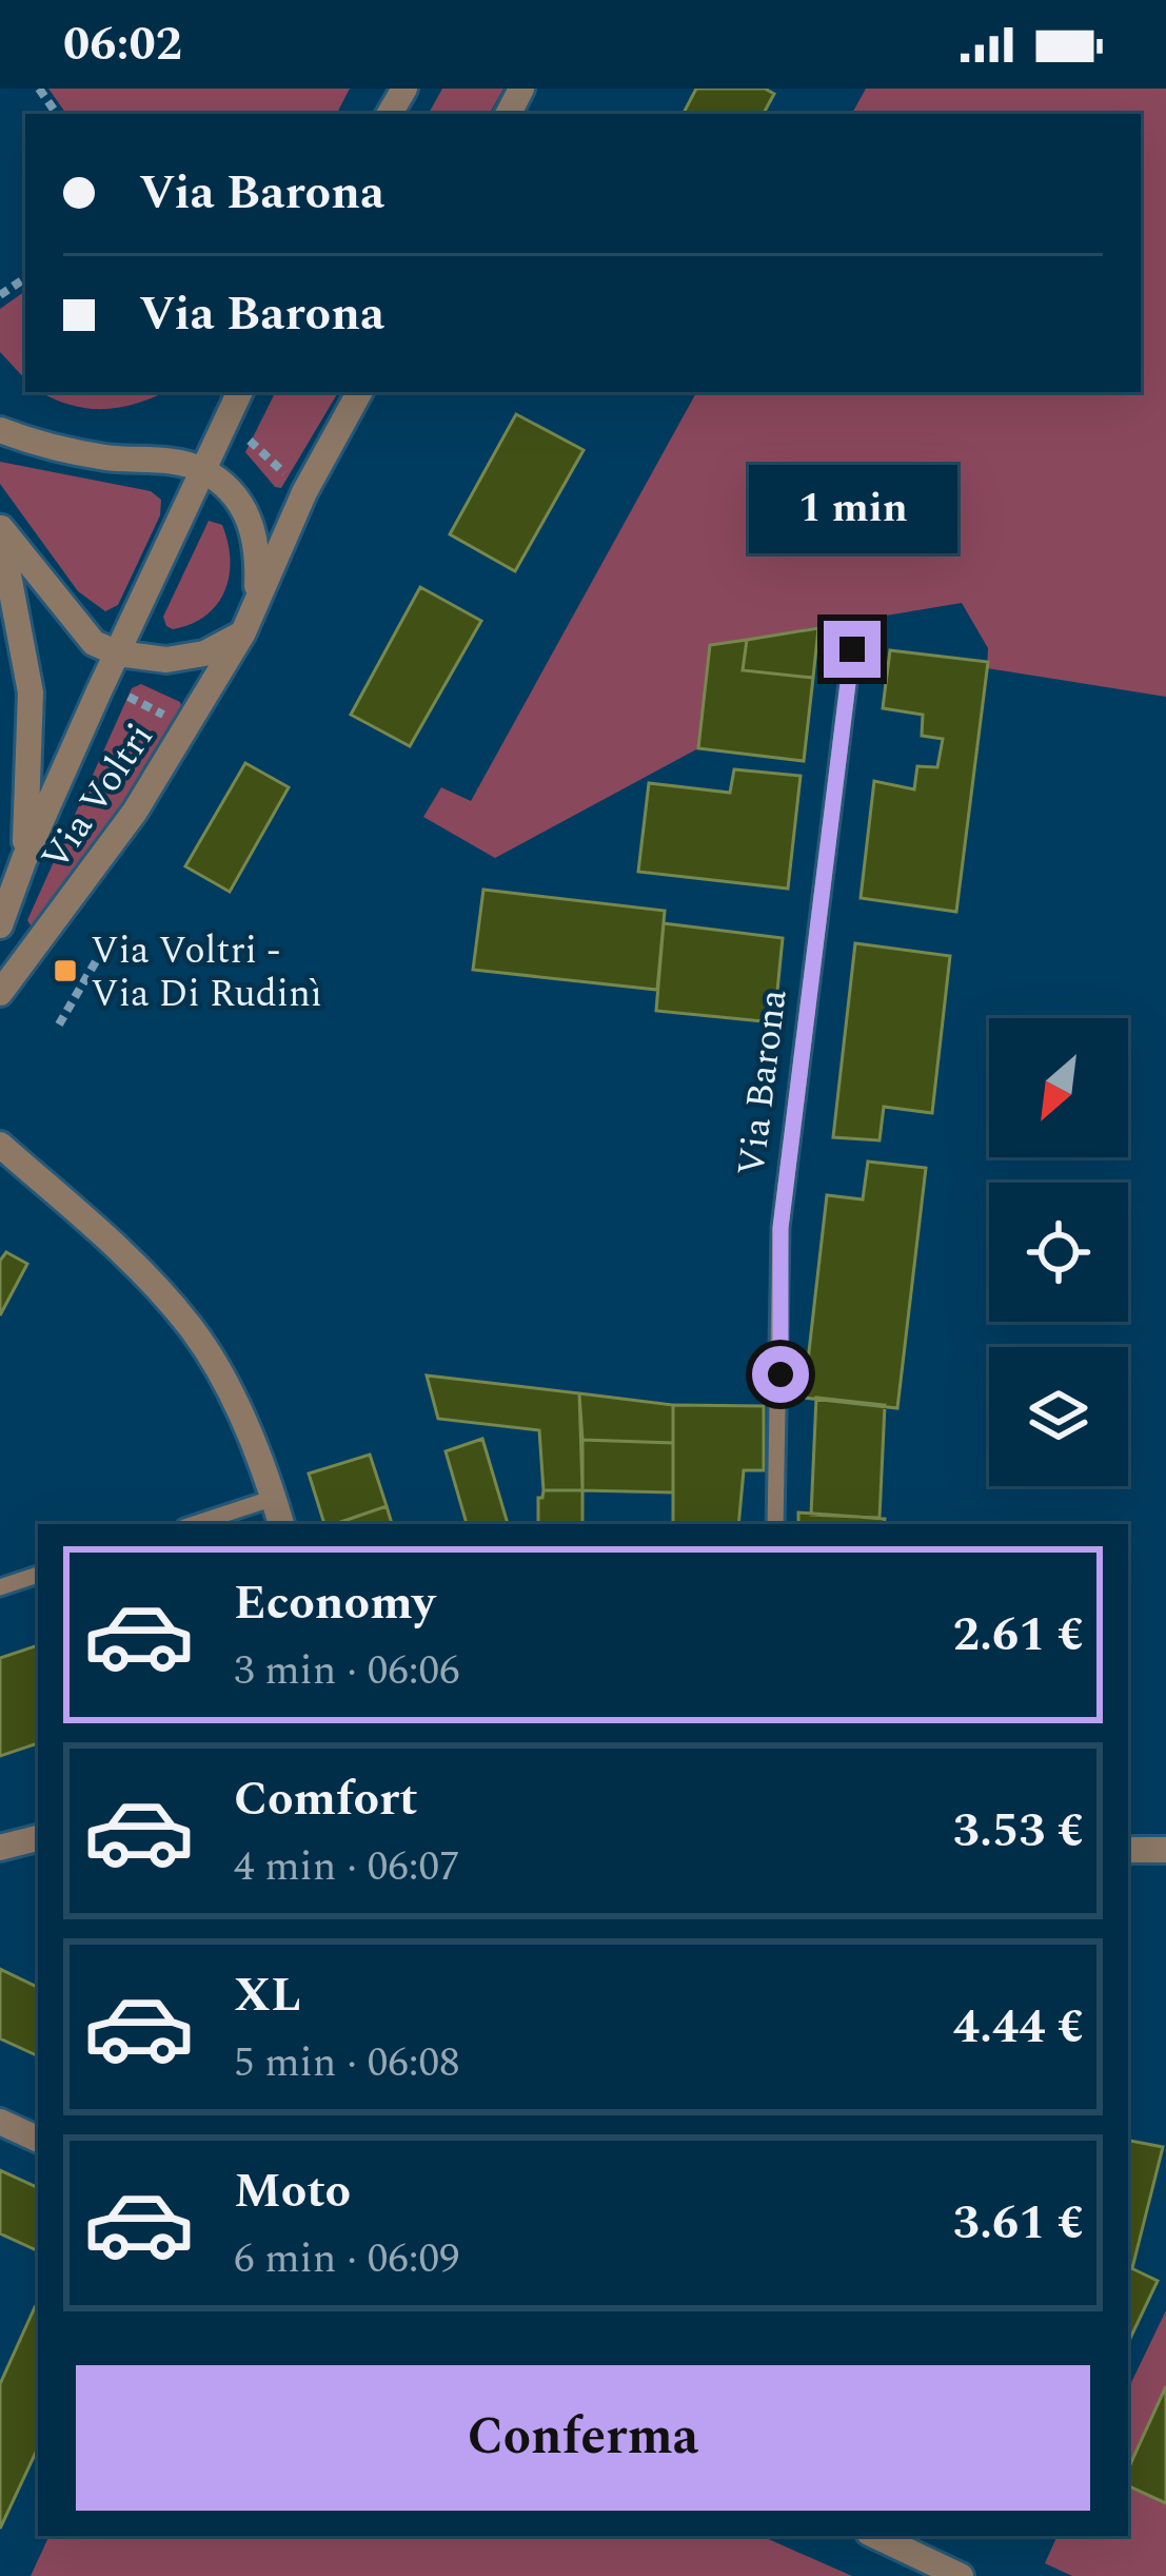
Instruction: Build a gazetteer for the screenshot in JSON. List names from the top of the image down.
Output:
{
  "streets": {
    "street": ["Via Voltri"],
    "lane": ["Via Barona"]
  },
  "places": {
    "transit": ["Via Voltri - Via Di Rudinì"]
  },
  "north": "bottom left",
  "page": {
    "status": "06:02",
    "banner": ["Via Barona", "Via Barona"],
    "bubble": "1 min",
    "list": [
      {
        "name": "Economy",
        "note": "3 min · 06:06",
        "value": "2.61 €"
      },
      {
        "name": "Comfort",
        "note": "4 min · 06:07",
        "value": "3.53 €"
      },
      {
        "name": "XL",
        "note": "5 min · 06:08",
        "value": "4.44 €"
      },
      {
        "name": "Moto",
        "note": "6 min · 06:09",
        "value": "3.61 €"
      }
    ],
    "buttons": "Conferma"
  }
}
